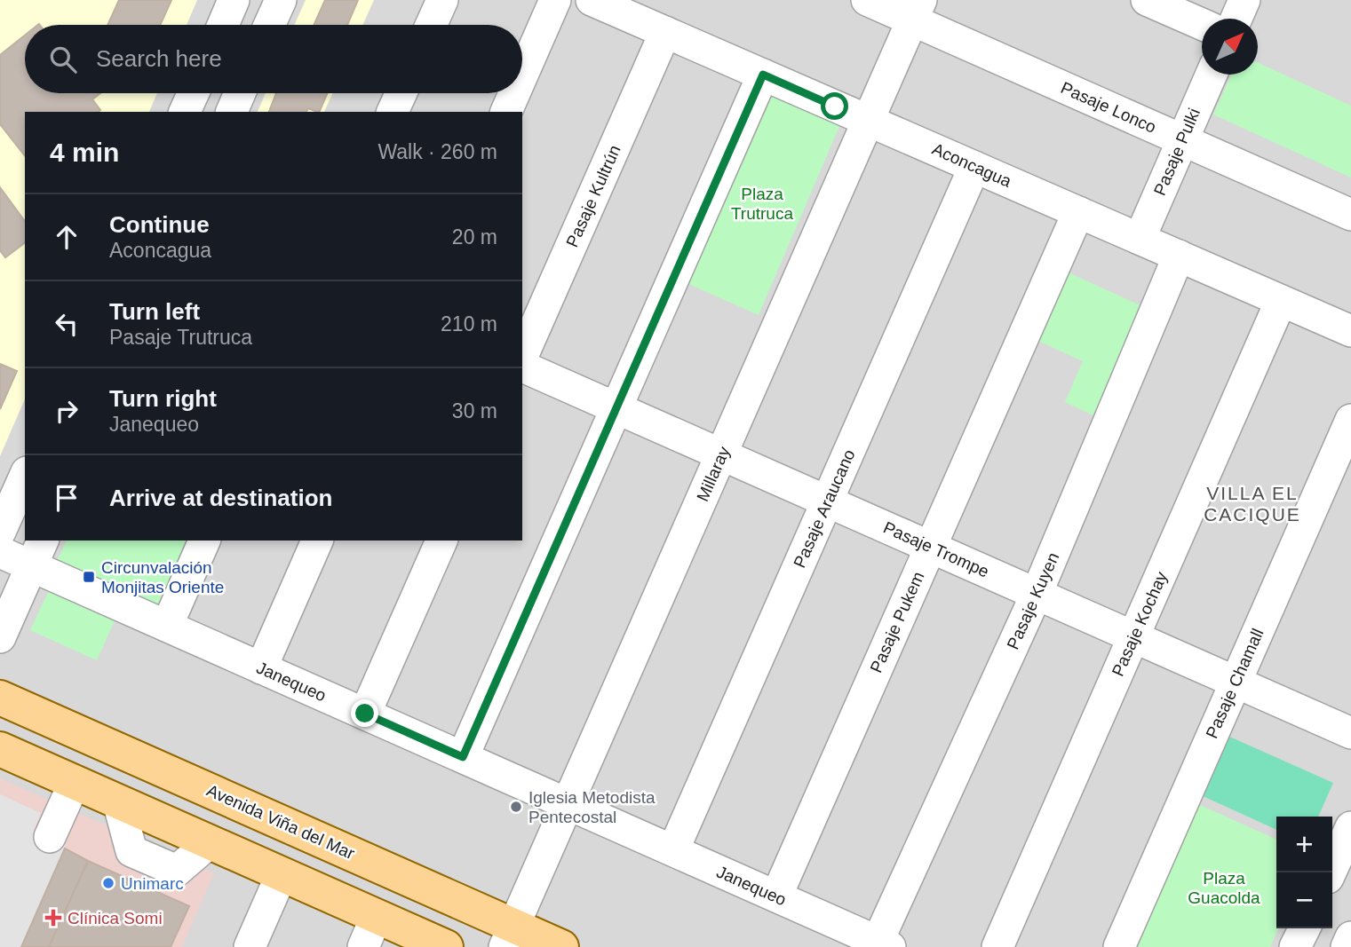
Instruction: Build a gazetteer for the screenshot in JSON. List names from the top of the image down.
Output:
{
  "streets": {
    "main road": ["Avenida Viña del Mar"],
    "street": [
      "Pasaje Lonco",
      "Pasaje Pulki",
      "Aconcagua",
      "Pasaje Kultrún",
      "Millaray",
      "Pasaje Araucano",
      "Pasaje Trompe",
      "Pasaje Kuyen",
      "Pasaje Pukem",
      "Pasaje Kochay",
      "Janequeo",
      "Pasaje Chamall"
    ]
  },
  "crossings": [
    ["Pasaje Lonco", "Pasaje Pulki"],
    ["Pasaje Lonco", "Millaray"],
    ["Pasaje Pulki", "Aconcagua"],
    ["Aconcagua", "Pasaje Kultrún"],
    ["Aconcagua", "Millaray"],
    ["Aconcagua", "Pasaje Araucano"],
    ["Aconcagua", "Pasaje Kuyen"],
    ["Aconcagua", "Pasaje Pukem"],
    ["Aconcagua", "Pasaje Kochay"],
    ["Millaray", "Pasaje Trompe"],
    ["Millaray", "Janequeo"],
    ["Millaray", "Avenida Viña del Mar"],
    ["Pasaje Araucano", "Pasaje Trompe"],
    ["Pasaje Araucano", "Janequeo"],
    ["Pasaje Trompe", "Pasaje Kuyen"],
    ["Pasaje Trompe", "Pasaje Pukem"],
    ["Pasaje Trompe", "Pasaje Kochay"],
    ["Pasaje Trompe", "Pasaje Chamall"],
    ["Pasaje Kuyen", "Janequeo"],
    ["Pasaje Pukem", "Janequeo"]
  ],
  "districts": ["VILLA EL CACIQUE"],
  "parks": ["Plaza Trutruca", "Plaza Guacolda"],
  "places": {
    "transit": ["Circunvalación Monjitas Oriente"],
    "other": ["Iglesia Metodista Pentecostal", "Unimarc"],
    "health": ["Clínica Somi"]
  },
  "north": "top right",
  "page": {
    "search": "Search here",
    "heading": ["4 min", "Walk · 260 m"],
    "list": [
      ["Continue", "Aconcagua", "20 m"],
      ["Turn left", "Pasaje Trutruca", "210 m"],
      ["Turn right", "Janequeo", "30 m"],
      "Arrive at destination"
    ],
    "map_buttons": ["+", "−"]
  }
}
